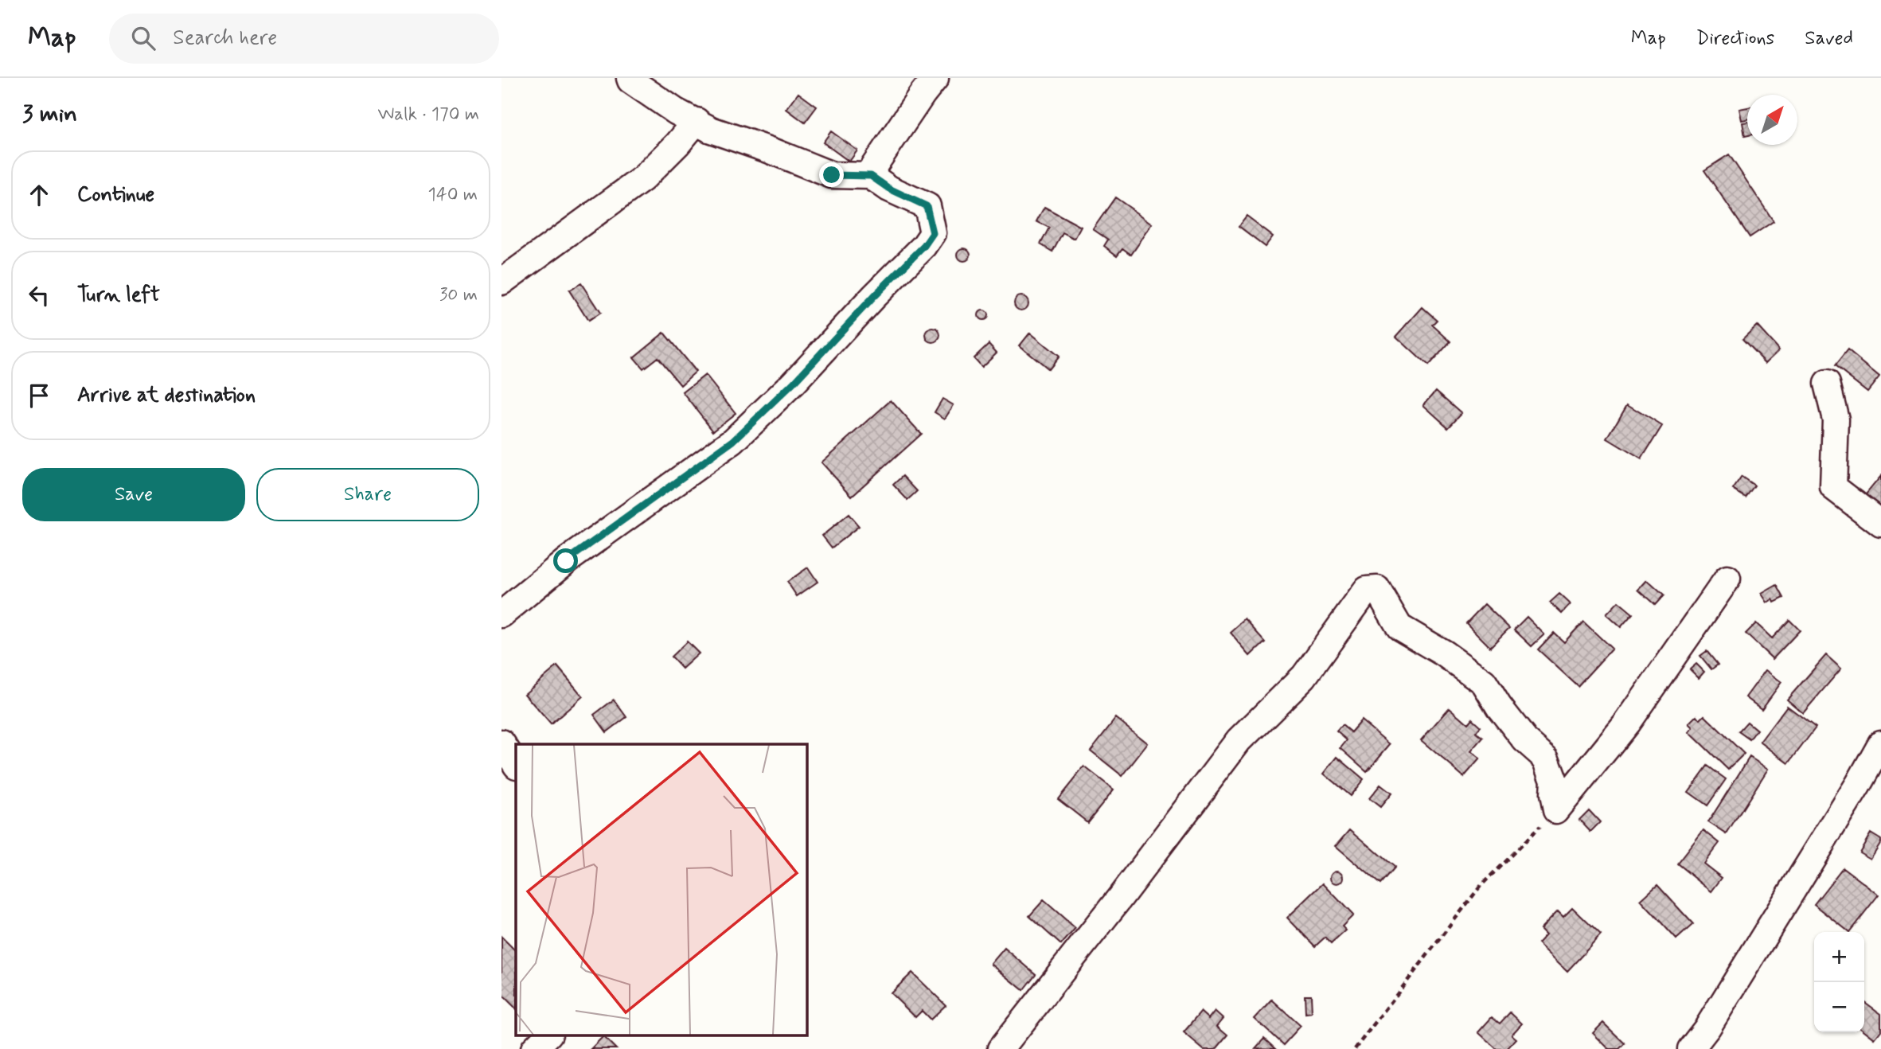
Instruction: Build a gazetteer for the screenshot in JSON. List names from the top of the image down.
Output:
{
  "north": "top right",
  "page": {
    "header": "Map",
    "search": "Search here",
    "nav": ["Map", "Directions", "Saved"],
    "heading": ["3 min", "Walk · 170 m"],
    "list": [
      ["Continue", "140 m"],
      ["Turn left", "30 m"],
      "Arrive at destination"
    ],
    "buttons": ["Save", "Share"],
    "map_buttons": ["+", "−"]
  }
}
